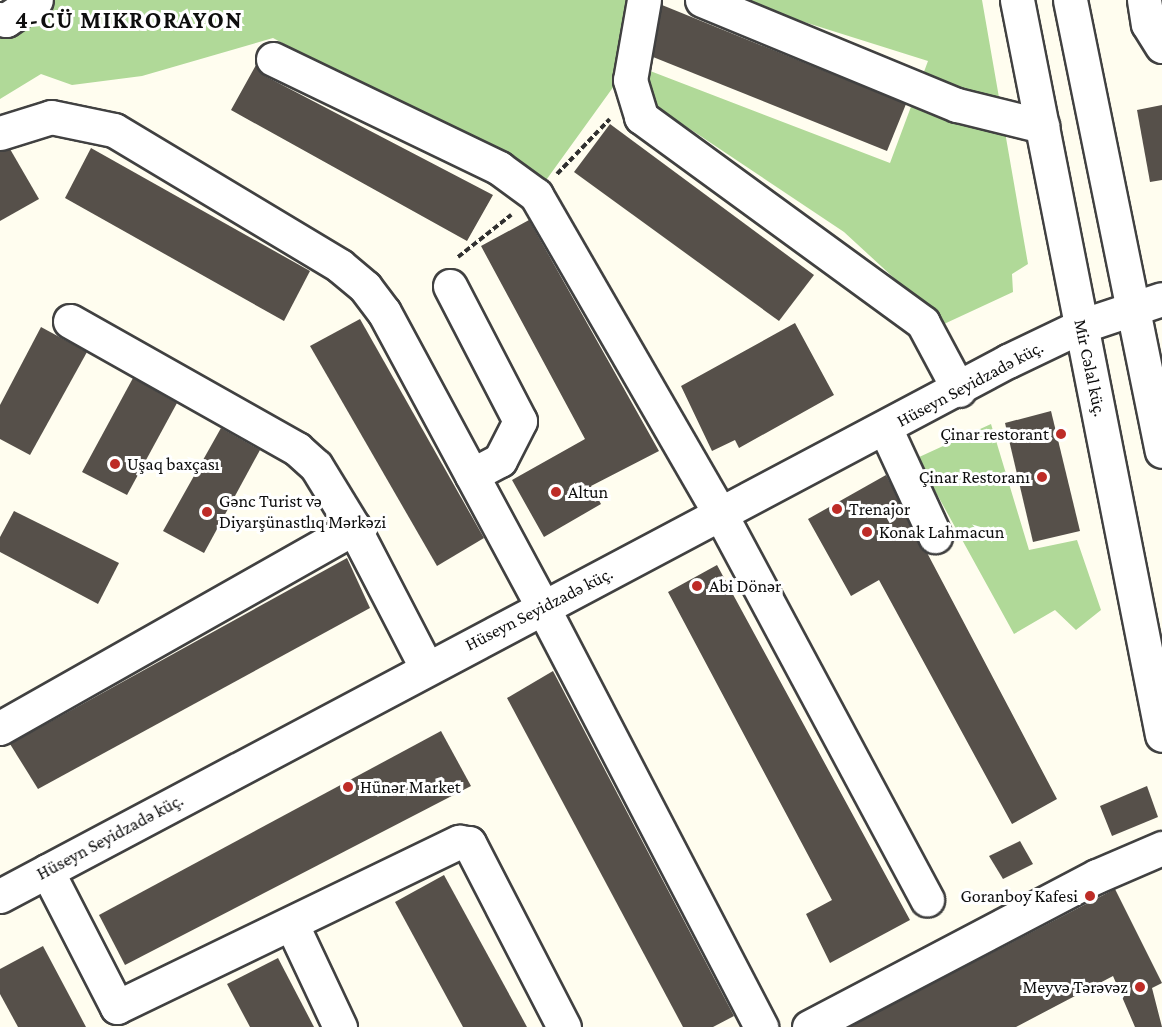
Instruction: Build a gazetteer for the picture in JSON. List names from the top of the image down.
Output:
{
  "streets": {
    "street": ["Mir Cəlal küç.", "Hüseyn Seyidzadə küç."]
  },
  "crossings": [
    ["Mir Cəlal küç.", "Hüseyn Seyidzadə küç."]
  ],
  "districts": ["4-CÜ MIKRORAYON"],
  "places": [
    "Çinar restorant",
    "Uşaq baxçası",
    "Çinar Restoranı",
    "Altun",
    "Trenajor",
    "Gənc Turist və Diyarşünastlıq Mərkəzi",
    "Konak Lahmacun",
    "Abi Dönər",
    "Hünər Market",
    "Goranboy Kafesi",
    "Meyvə Tərəvəz"
  ]
}
